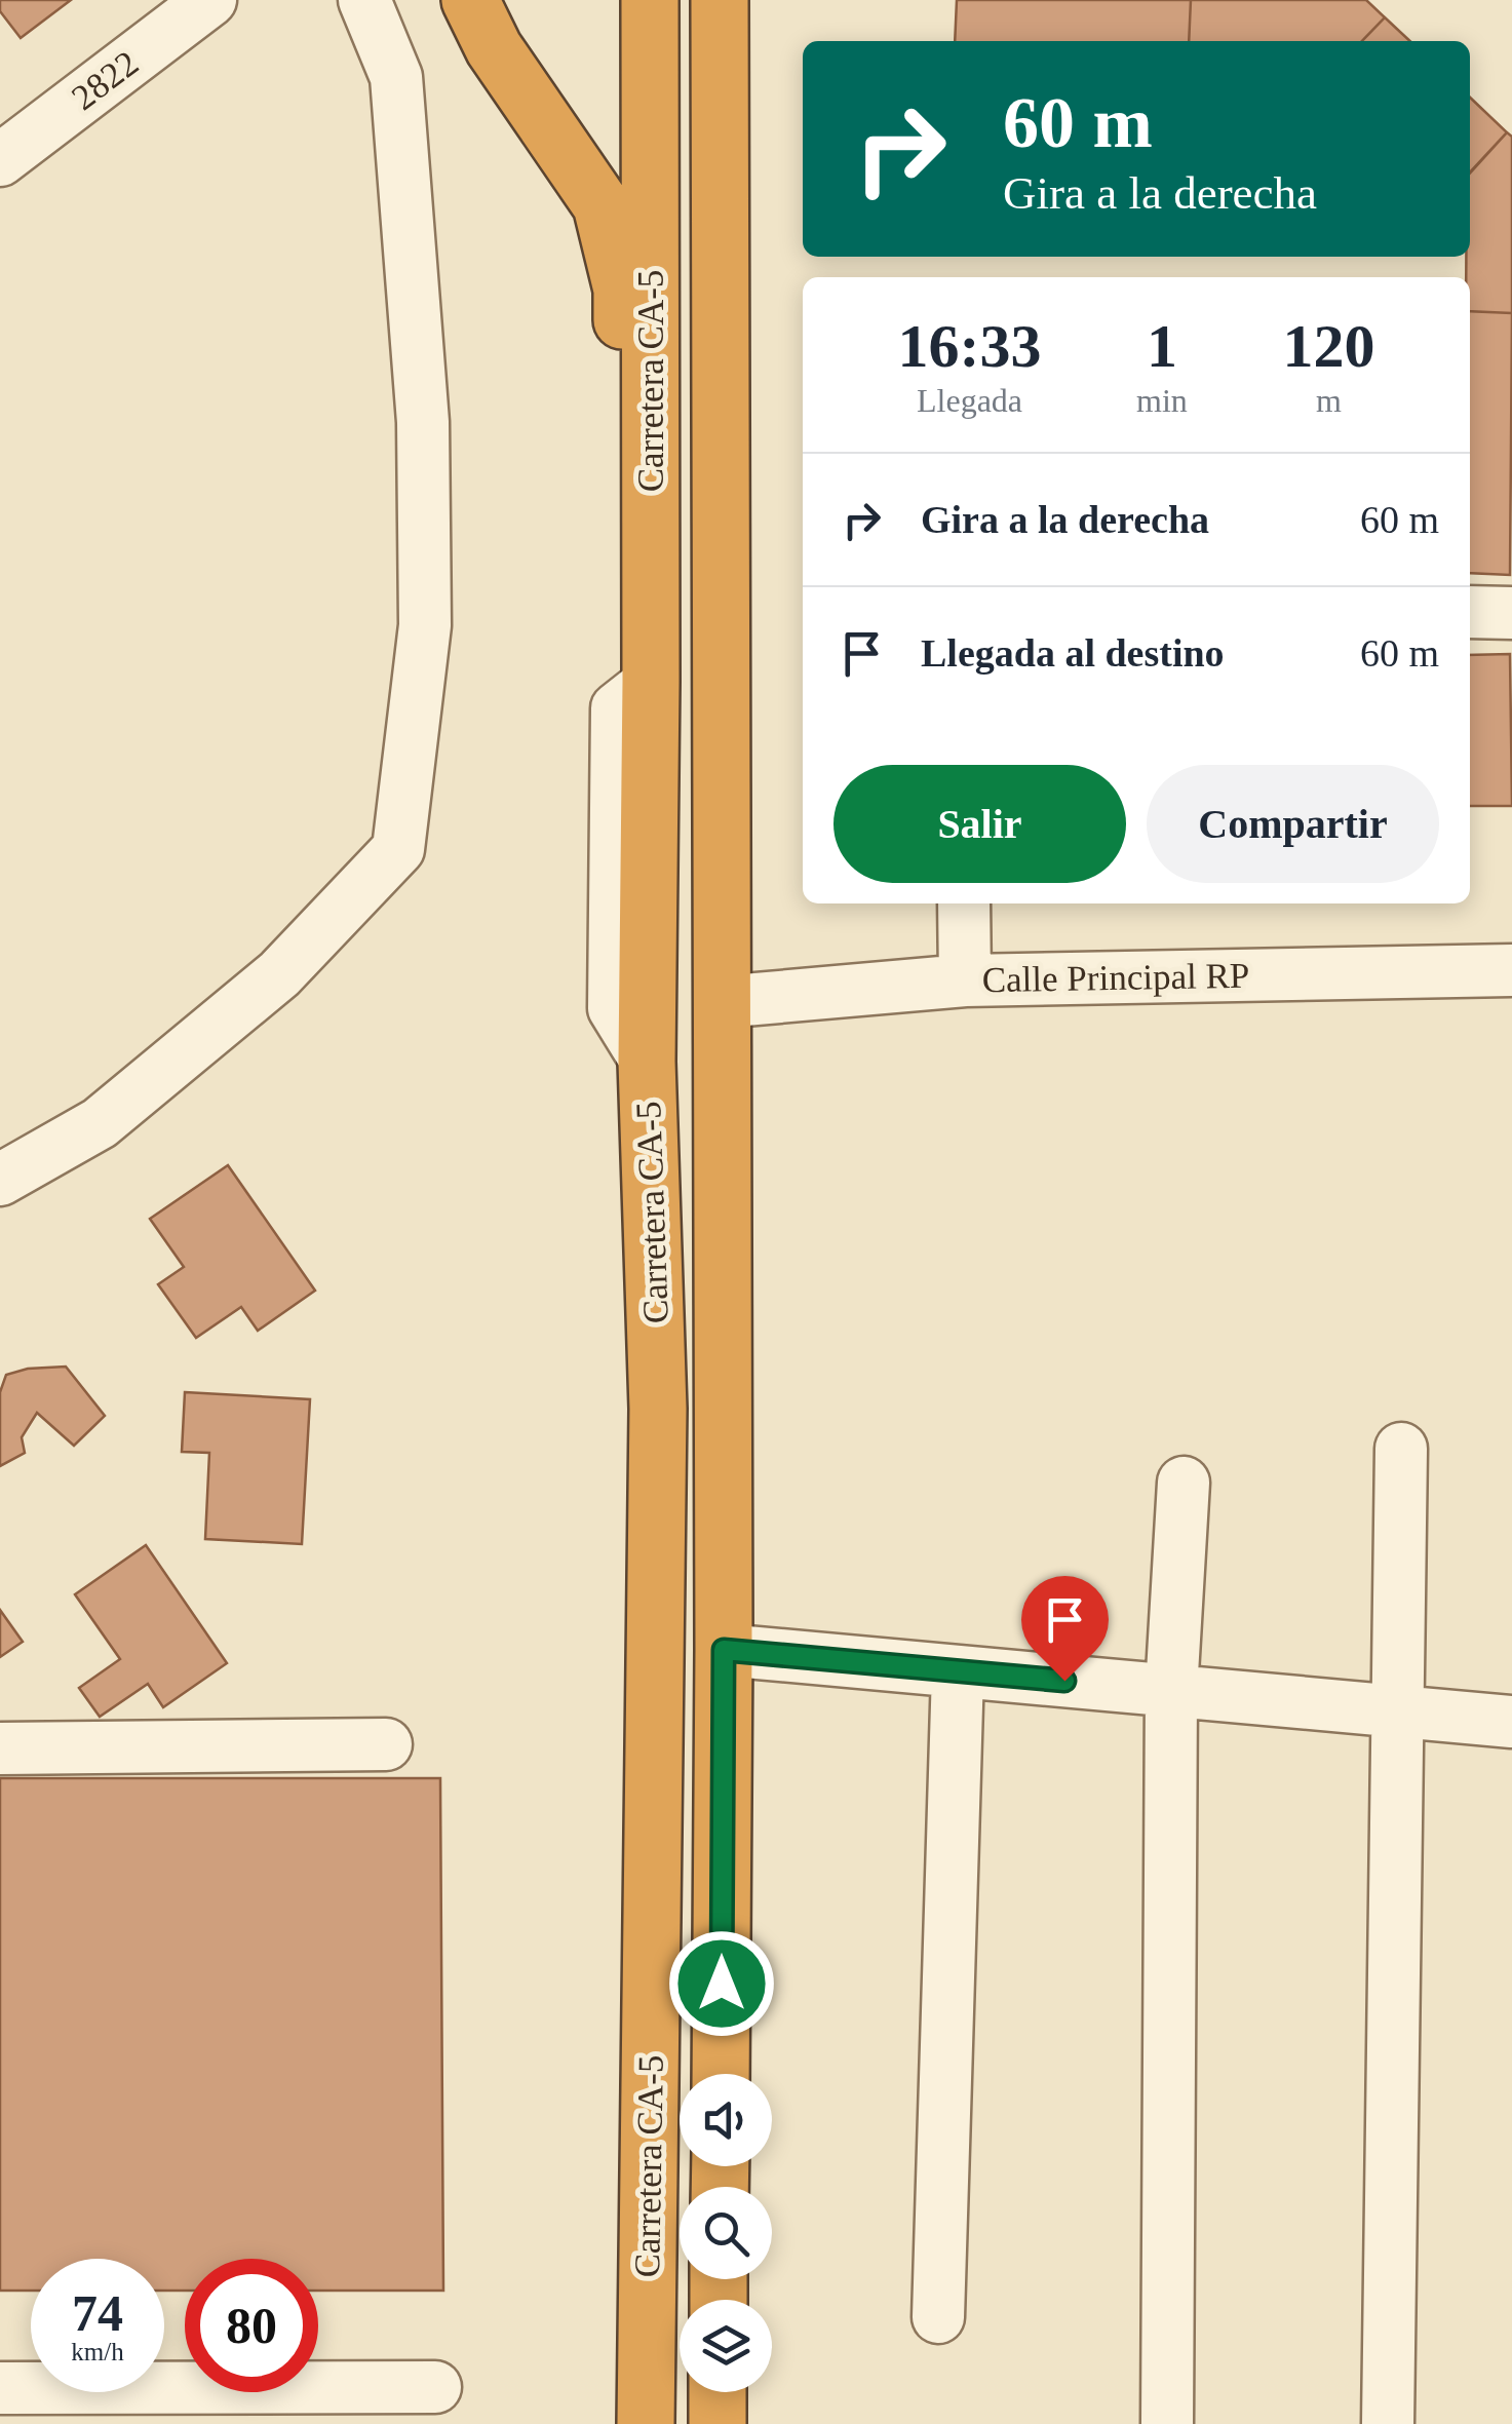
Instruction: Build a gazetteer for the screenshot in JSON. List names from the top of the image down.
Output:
{
  "streets": {
    "highway": ["Carretera CA-5"],
    "street": ["2822", "Calle Principal RP"]
  },
  "crossings": [
    ["Carretera CA-5", "Calle Principal RP"]
  ],
  "page": {
    "turn": ["60 m", "Gira a la derecha"],
    "eta": [
      "16:33",
      "Llegada",
      "1",
      "min",
      "120",
      "m"
    ],
    "list": [
      {
        "name": "Gira a la derecha",
        "value": "60 m"
      },
      {
        "name": "Llegada al destino",
        "value": "60 m"
      }
    ],
    "buttons": ["Salir", "Compartir"],
    "speed": "74 km/h",
    "limit": "80"
  }
}
